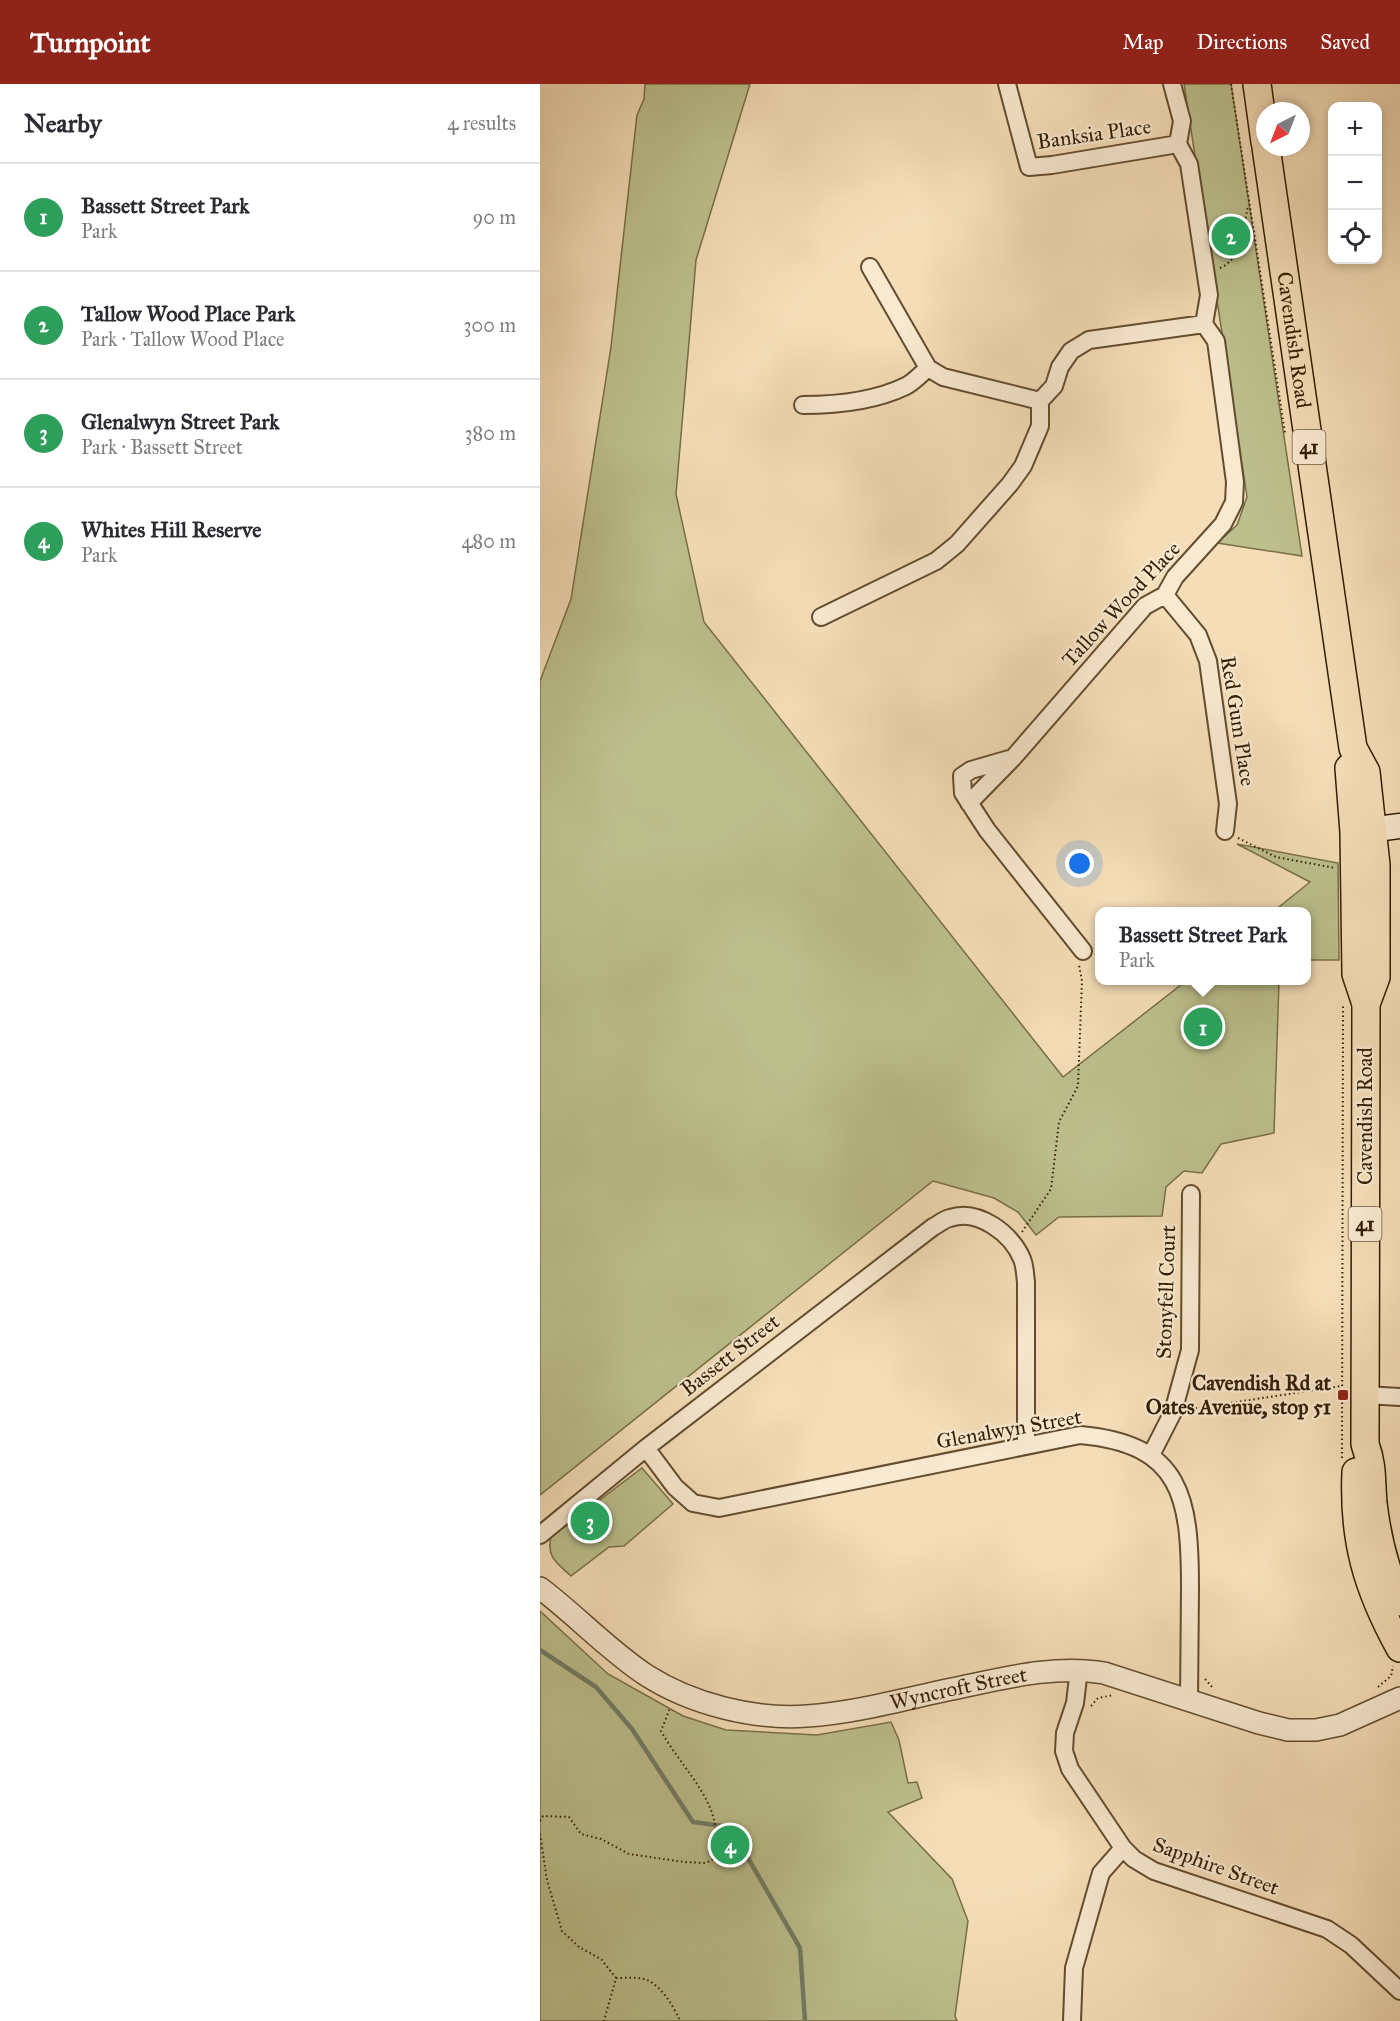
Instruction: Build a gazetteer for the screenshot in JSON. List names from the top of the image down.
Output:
{
  "streets": {
    "main road": ["Cavendish Road", "41"],
    "street": [
      "Banksia Place",
      "Tallow Wood Place",
      "Red Gum Place",
      "Stonyfell Court",
      "Bassett Street",
      "Glenalwyn Street",
      "Wyncroft Street",
      "Sapphire Street"
    ]
  },
  "crossings": [
    ["Tallow Wood Place", "Red Gum Place"],
    ["Stonyfell Court", "Glenalwyn Street"],
    ["Bassett Street", "Glenalwyn Street"],
    ["Glenalwyn Street", "Wyncroft Street"],
    ["Wyncroft Street", "Sapphire Street"]
  ],
  "places": {
    "transit": ["Cavendish Rd at Oates Avenue, stop 51"]
  },
  "north": "bottom left",
  "page": {
    "header": "Turnpoint",
    "nav": ["Map", "Directions", "Saved"],
    "heading": ["Nearby", "4 results"],
    "map_buttons": ["+", "−"],
    "list": [
      {
        "mark": "1",
        "name": "Bassett Street Park",
        "note": "Park",
        "value": "90 m"
      },
      {
        "mark": "2",
        "name": "Tallow Wood Place Park",
        "note": "Park · Tallow Wood Place",
        "value": "300 m"
      },
      {
        "mark": "3",
        "name": "Glenalwyn Street Park",
        "note": "Park · Bassett Street",
        "value": "380 m"
      },
      {
        "mark": "4",
        "name": "Whites Hill Reserve",
        "note": "Park",
        "value": "480 m"
      }
    ],
    "pins": [
      "2",
      "1",
      "3",
      "4"
    ],
    "popup": ["Bassett Street Park", "Park"]
  }
}
